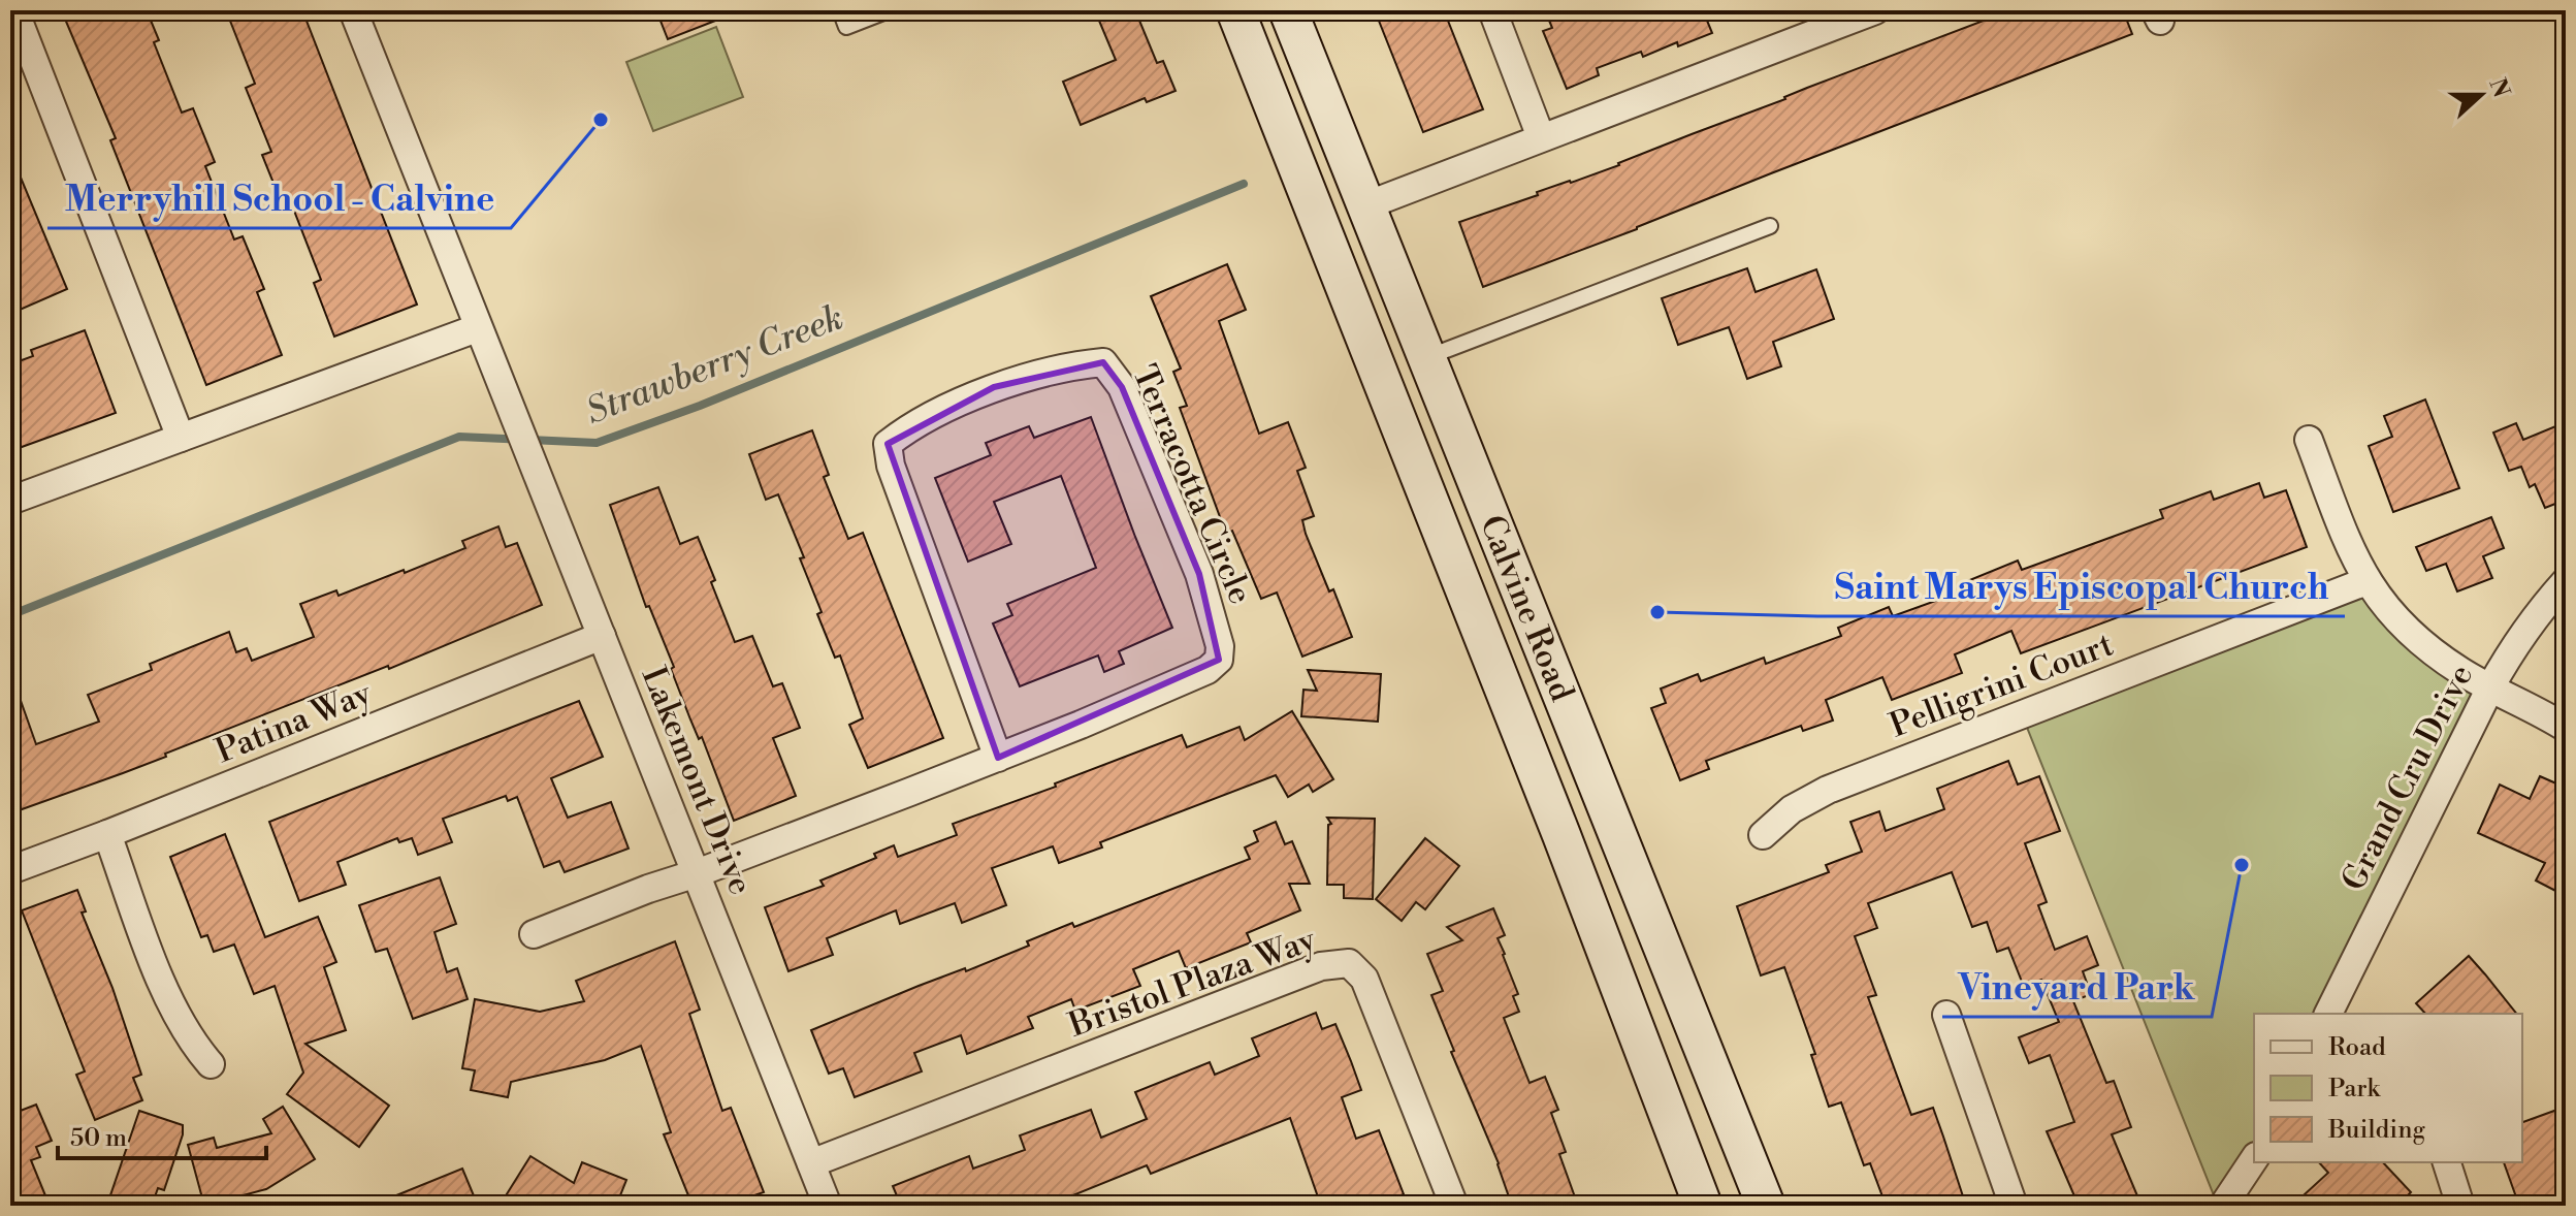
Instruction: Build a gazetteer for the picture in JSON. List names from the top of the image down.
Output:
{
  "streets": {
    "main road": ["Calvine Road"],
    "street": [
      "Terracotta Circle",
      "Pelligrini Court",
      "Patina Way",
      "Grand Cru Drive",
      "Lakemont Drive",
      "Bristol Plaza Way"
    ]
  },
  "crossings": [
    ["Terracotta Circle", "Lakemont Drive"],
    ["Patina Way", "Lakemont Drive"],
    ["Lakemont Drive", "Bristol Plaza Way"]
  ],
  "water": ["Strawberry Creek"],
  "places": ["Merryhill School - Calvine", "Saint Marys Episcopal Church", "Vineyard Park"],
  "legend": ["Road", "Park", "Building"],
  "scale_bar": "50 m",
  "north": "right"
}
